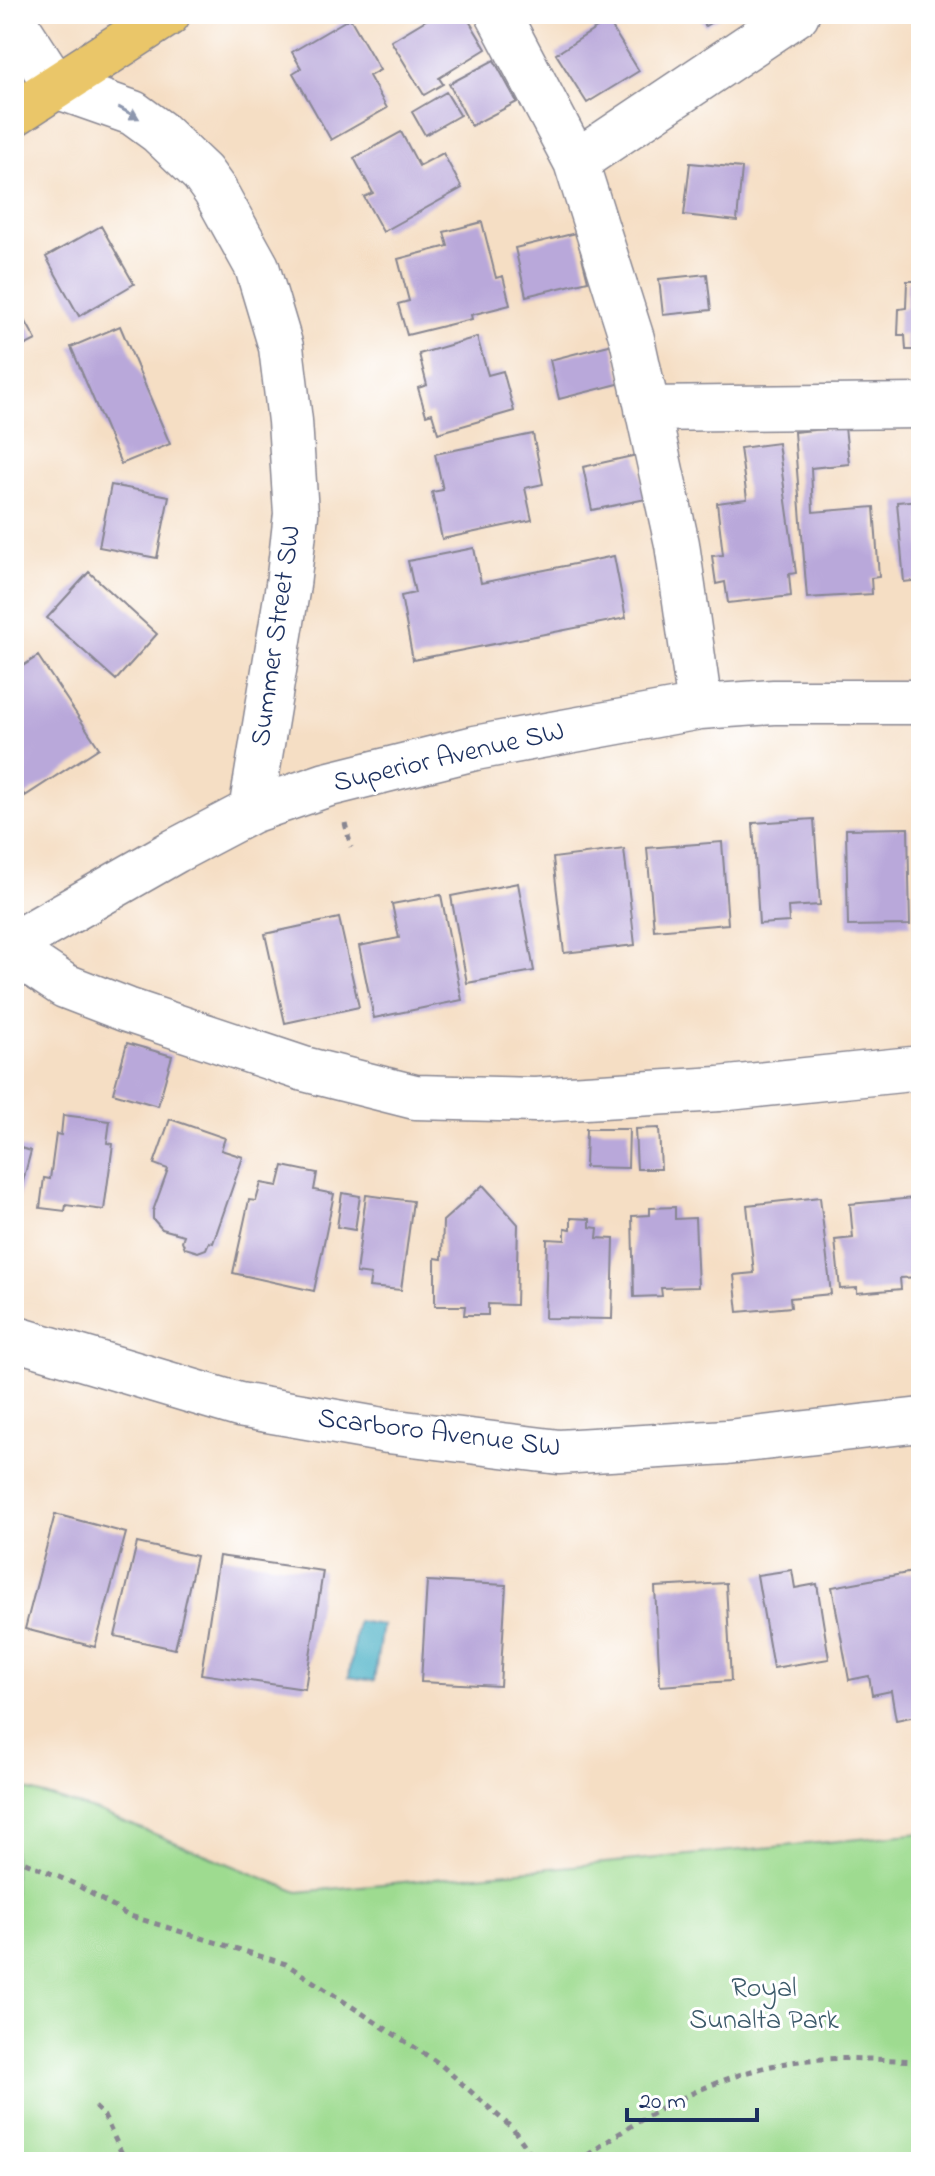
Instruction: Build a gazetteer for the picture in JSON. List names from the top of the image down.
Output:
{
  "streets": {
    "street": ["Summer Street SW", "Superior Avenue SW", "Scarboro Avenue SW"]
  },
  "crossings": [
    ["Summer Street SW", "Superior Avenue SW"]
  ],
  "parks": ["Royal Sunalta Park"],
  "scale_bar": "20 m"
}
